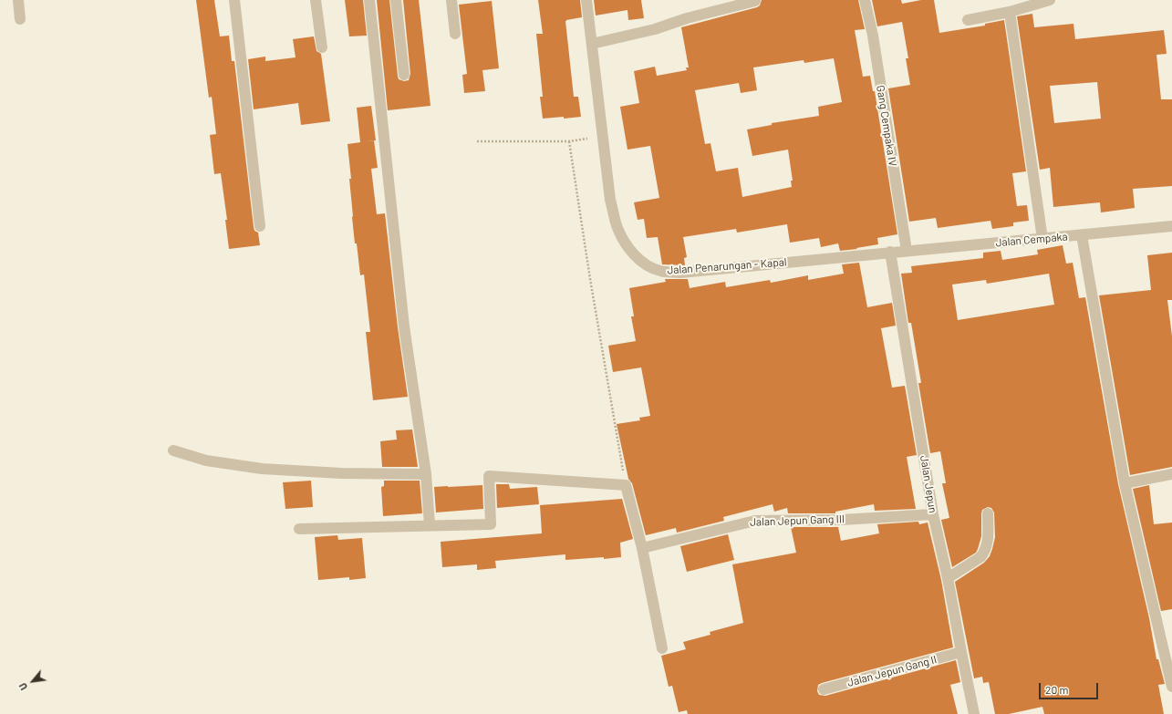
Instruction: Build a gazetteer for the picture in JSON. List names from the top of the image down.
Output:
{
  "streets": {
    "street": [
      "Gang Cempaka IV",
      "Jalan Cempaka",
      "Jalan Penarungan - Kapal",
      "Jalan Jepun",
      "Jalan Jepun Gang III",
      "Jalan Jepun Gang II"
    ]
  },
  "crossings": [
    ["Gang Cempaka IV", "Jalan Cempaka"],
    ["Jalan Cempaka", "Jalan Penarungan - Kapal"],
    ["Jalan Cempaka", "Jalan Jepun"],
    ["Jalan Penarungan - Kapal", "Jalan Jepun"],
    ["Jalan Jepun", "Jalan Jepun Gang III"],
    ["Jalan Jepun", "Jalan Jepun Gang II"]
  ],
  "scale_bar": "20 m",
  "north": "bottom left"
}
